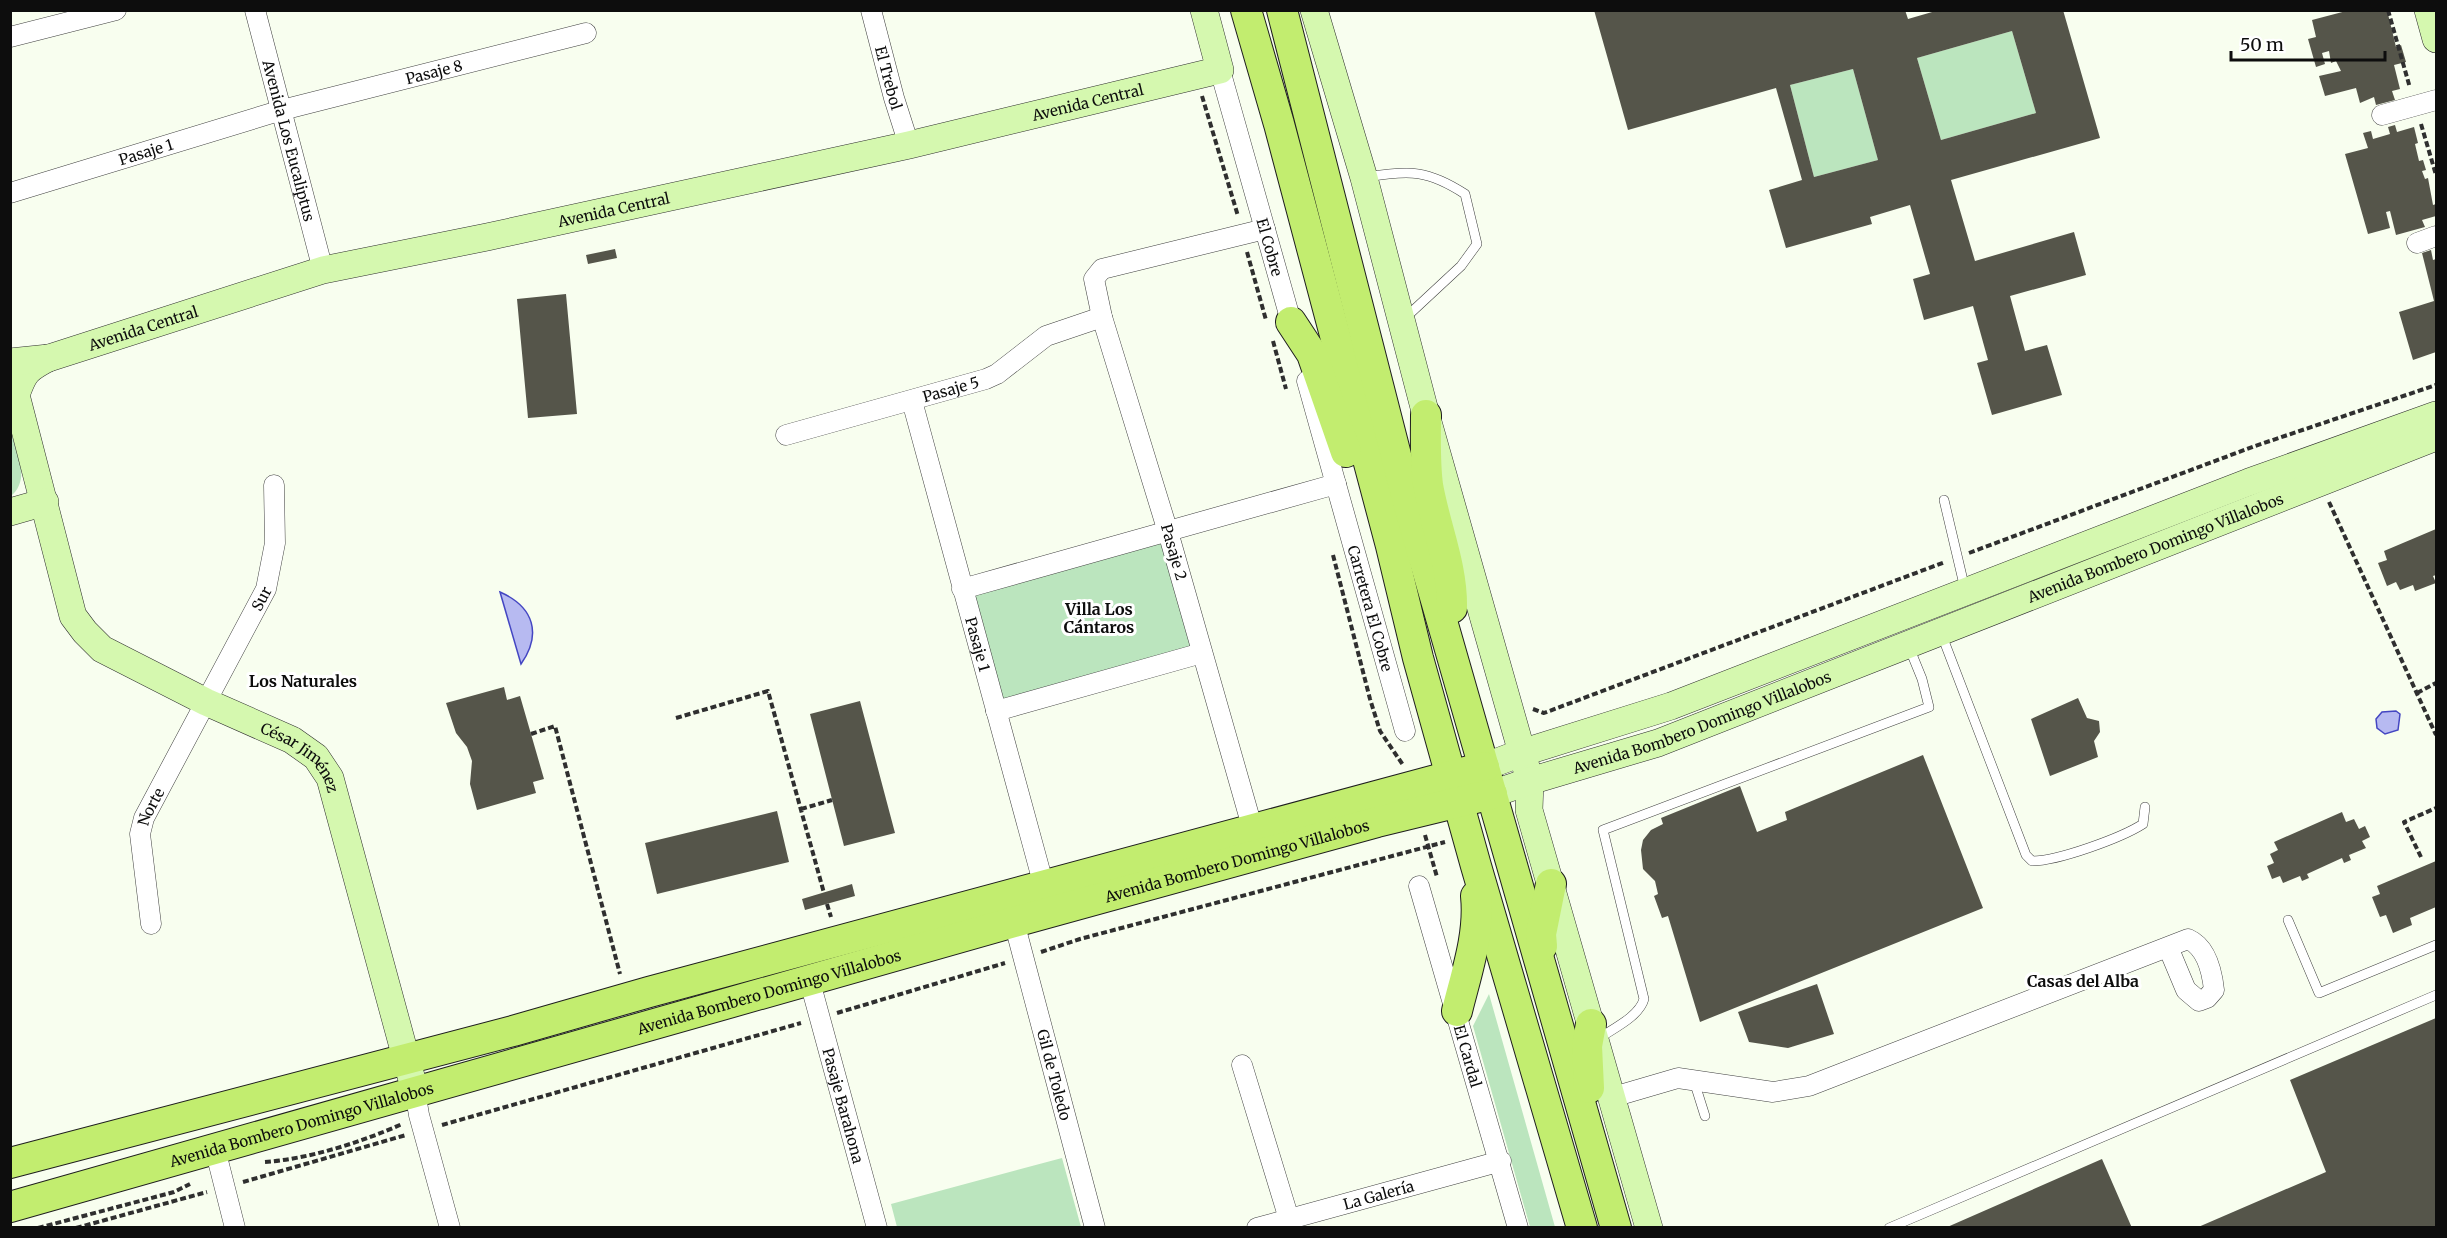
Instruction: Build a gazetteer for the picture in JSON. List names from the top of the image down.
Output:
{
  "streets": {
    "main road": ["Avenida Bombero Domingo Villalobos"],
    "street": [
      "Pasaje 8",
      "El Trebol",
      "Avenida Central",
      "Avenida Los Eucaliptus",
      "Pasaje 1",
      "El Cobre",
      "Pasaje 5",
      "Pasaje 2",
      "Sur",
      "Carretera El Cobre",
      "César Jiménez",
      "Norte",
      "El Cardal",
      "Gil de Toledo",
      "Pasaje Barahona",
      "La Galería"
    ]
  },
  "crossings": [
    ["Pasaje 8", "Avenida Los Eucaliptus"],
    ["Pasaje 8", "Pasaje 1"],
    ["El Trebol", "Avenida Central"],
    ["Avenida Central", "Avenida Los Eucaliptus"],
    ["Avenida Central", "El Cobre"],
    ["Avenida Central", "César Jiménez"],
    ["Avenida Los Eucaliptus", "Pasaje 1"],
    ["Pasaje 1", "Pasaje 5"],
    ["Pasaje 1", "Avenida Bombero Domingo Villalobos"],
    ["El Cobre", "Pasaje 2"],
    ["El Cobre", "Carretera El Cobre"],
    ["Pasaje 5", "Pasaje 2"],
    ["Avenida Bombero Domingo Villalobos", "Pasaje 2"],
    ["Avenida Bombero Domingo Villalobos", "César Jiménez"],
    ["Avenida Bombero Domingo Villalobos", "Gil de Toledo"],
    ["Avenida Bombero Domingo Villalobos", "Pasaje Barahona"],
    ["Sur", "César Jiménez"],
    ["Sur", "Norte"],
    ["César Jiménez", "Norte"],
    ["El Cardal", "La Galería"]
  ],
  "districts": ["Villa Los Cántaros", "Los Naturales", "Casas del Alba"],
  "scale_bar": "50 m"
}
